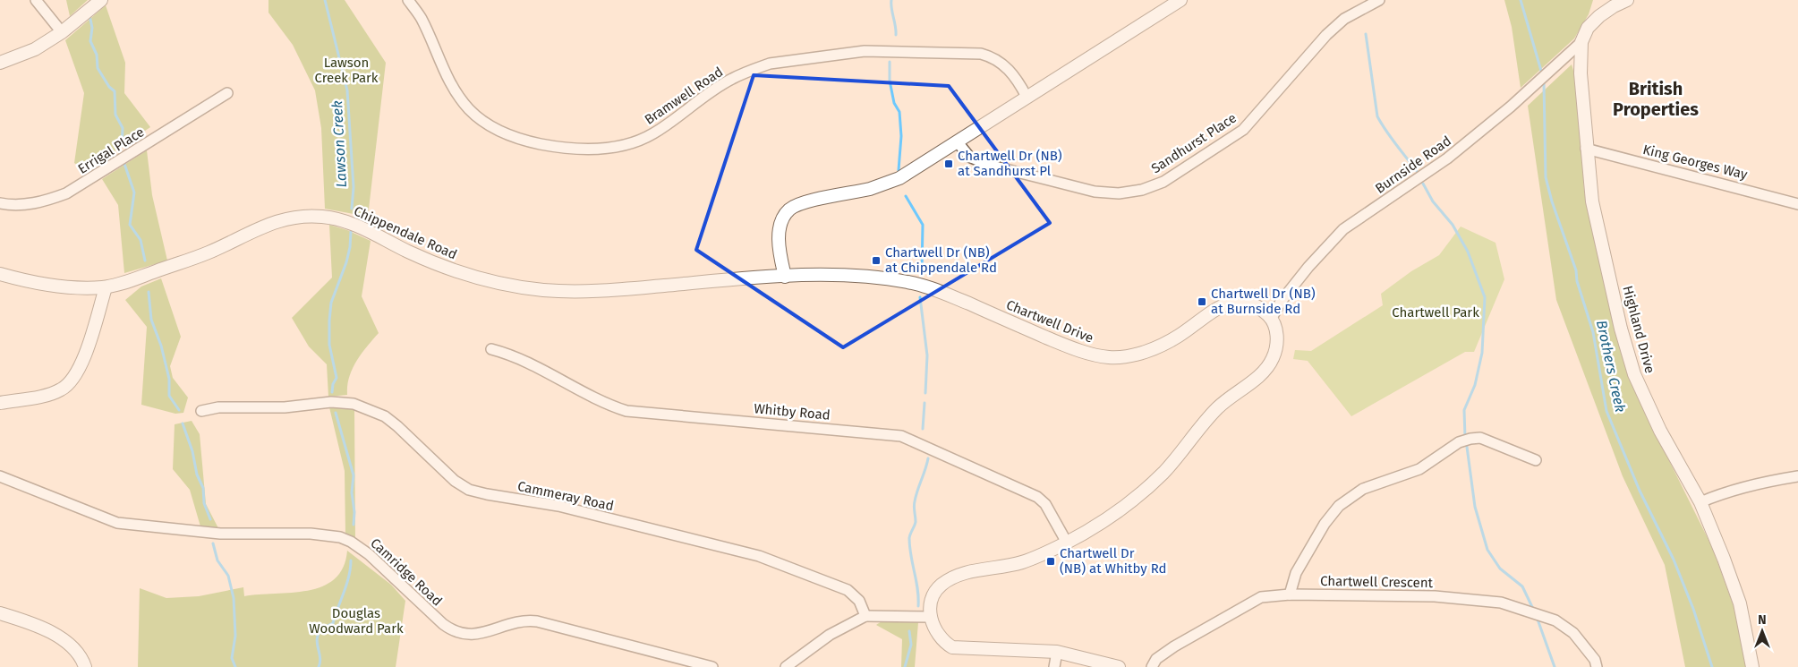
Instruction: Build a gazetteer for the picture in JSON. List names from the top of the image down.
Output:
{
  "streets": {
    "street": [
      "Bramwell Road",
      "Sandhurst Place",
      "Errigal Place",
      "King Georges Way",
      "Burnside Road",
      "Chippendale Road",
      "Chartwell Drive",
      "Highland Drive",
      "Whitby Road",
      "Cammeray Road",
      "Camridge Road",
      "Chartwell Crescent"
    ]
  },
  "crossings": [
    ["King Georges Way", "Highland Drive"],
    ["Burnside Road", "Chartwell Drive"],
    ["Burnside Road", "Highland Drive"],
    ["Chippendale Road", "Chartwell Drive"]
  ],
  "districts": ["British Properties"],
  "water": ["Lawson Creek", "Brothers Creek"],
  "parks": ["Lawson Creek Park", "Chartwell Park", "Douglas Woodward Park"],
  "places": {
    "transit": [
      "Chartwell Dr (NB) at Sandhurst Pl",
      "Chartwell Dr (NB) at Chippendale Rd",
      "Chartwell Dr (NB) at Burnside Rd",
      "Chartwell Dr (NB) at Whitby Rd"
    ]
  },
  "north": "top"
}
